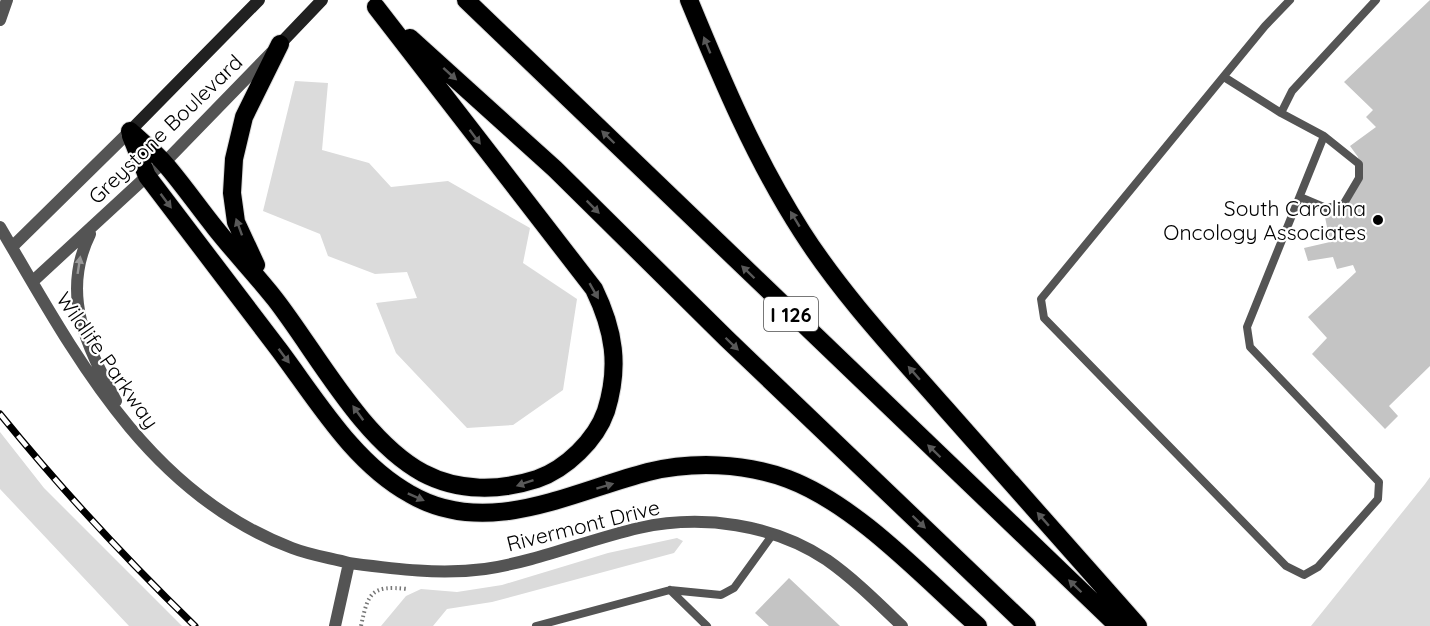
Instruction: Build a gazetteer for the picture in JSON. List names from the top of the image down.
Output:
{
  "streets": {
    "highway": ["I 126"],
    "main road": ["Greystone Boulevard"],
    "street": ["Wildlife Parkway", "Rivermont Drive"]
  },
  "crossings": [
    ["Greystone Boulevard", "Wildlife Parkway"],
    ["Wildlife Parkway", "Rivermont Drive"]
  ],
  "places": ["South Carolina Oncology Associates"]
}
